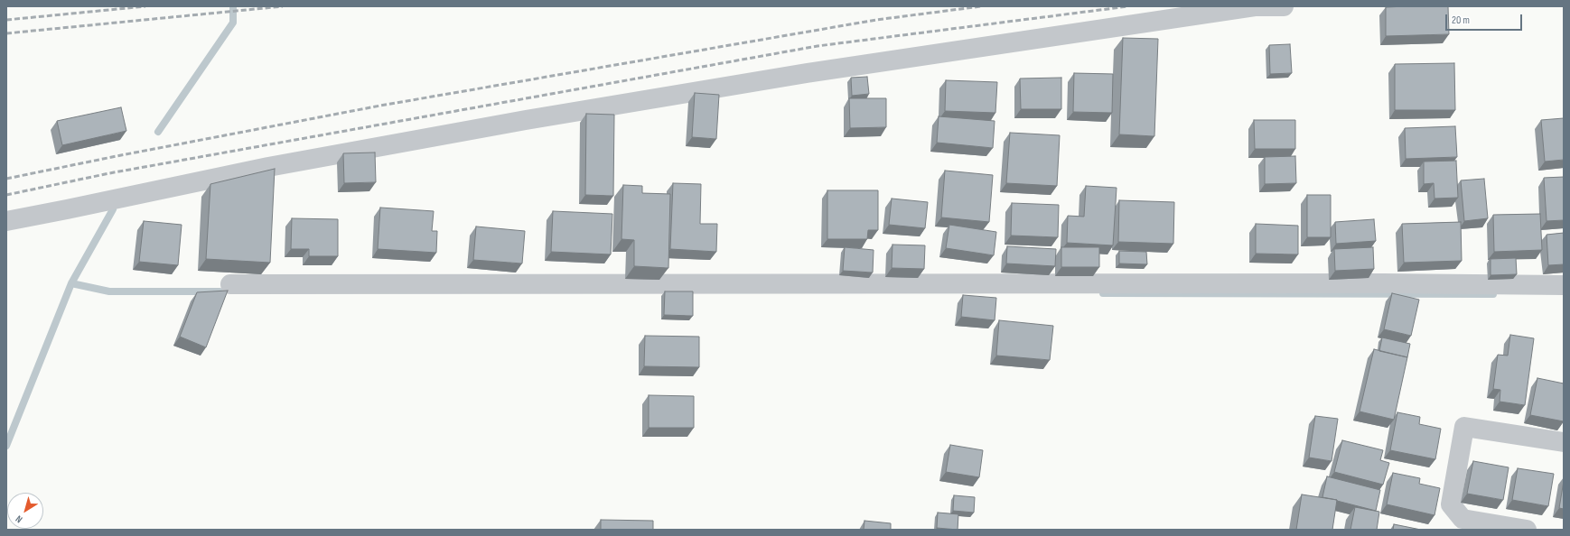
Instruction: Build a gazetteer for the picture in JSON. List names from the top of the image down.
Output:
{
  "scale_bar": "20 m",
  "north": "bottom left"
}
